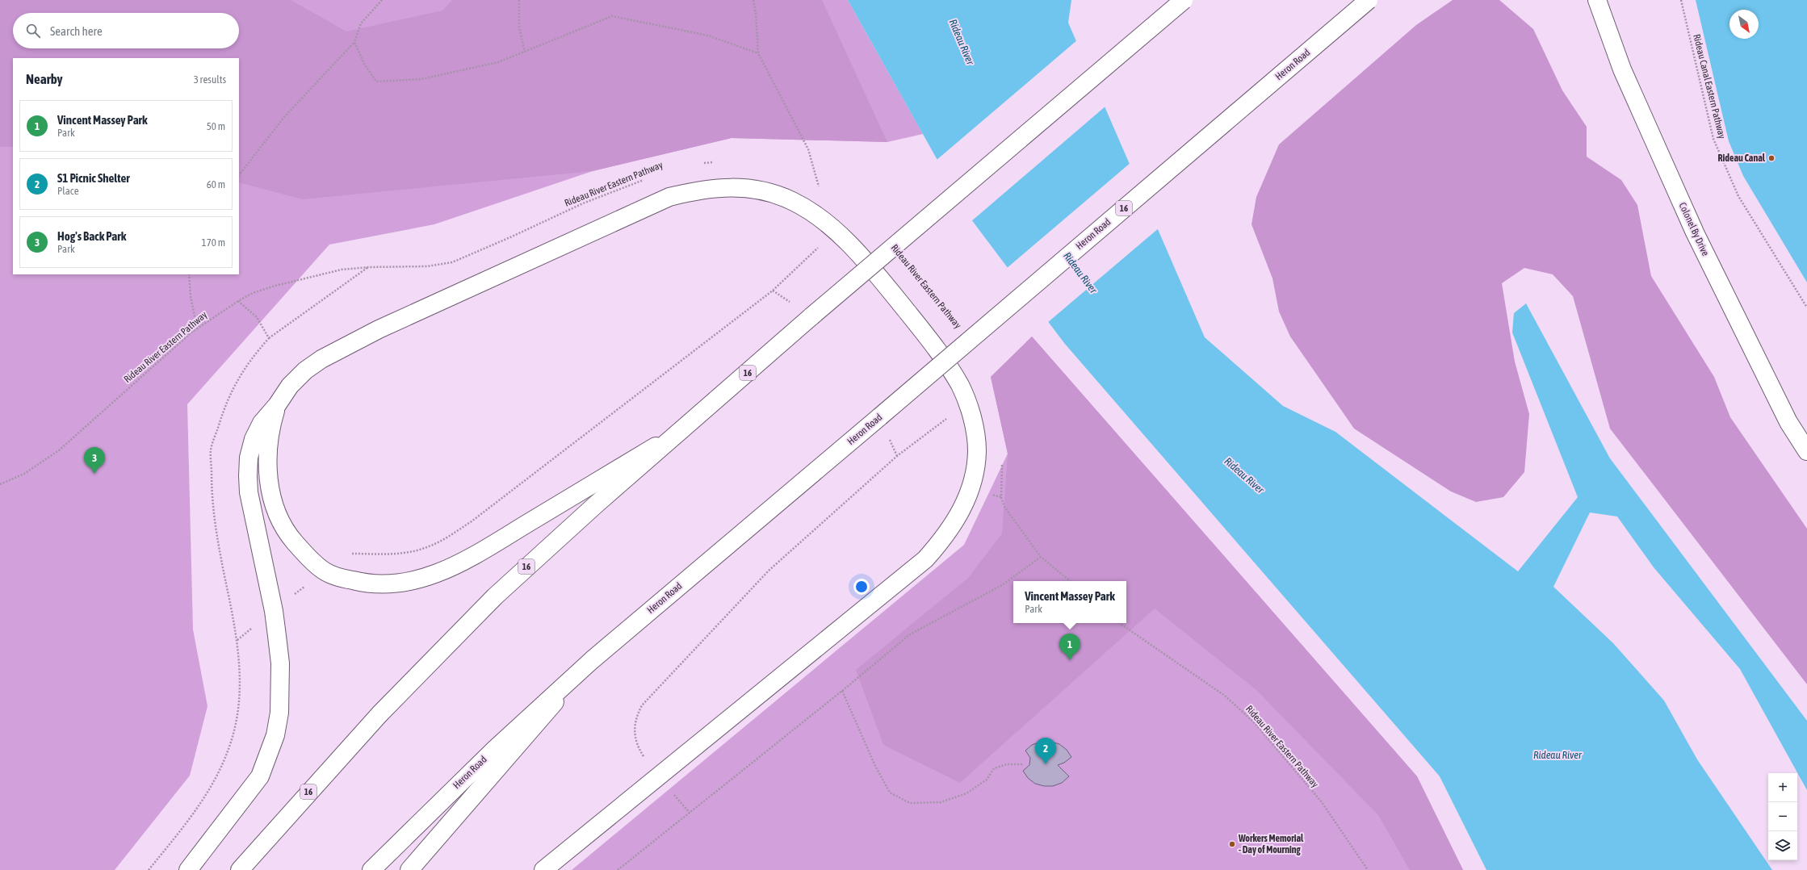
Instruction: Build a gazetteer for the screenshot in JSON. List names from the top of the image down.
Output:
{
  "streets": {
    "main road": ["Heron Road", "16", "Colonel By Drive"],
    "path": ["Rideau Canal Eastern Pathway", "Rideau River Eastern Pathway"]
  },
  "water": ["Rideau River"],
  "places": ["Rideau Canal", "Workers Memorial - Day of Mourning"],
  "north": "bottom right",
  "page": {
    "search": "Search here",
    "heading": ["Nearby", "3 results"],
    "list": [
      {
        "mark": "1",
        "name": "Vincent Massey Park",
        "note": "Park",
        "value": "50 m"
      },
      {
        "mark": "2",
        "name": "S1 Picnic Shelter",
        "note": "Place",
        "value": "60 m"
      },
      {
        "mark": "3",
        "name": "Hog's Back Park",
        "note": "Park",
        "value": "170 m"
      }
    ],
    "pins": ["3", "1", "2"],
    "popup": ["Vincent Massey Park", "Park"],
    "map_buttons": ["+", "−"]
  }
}
